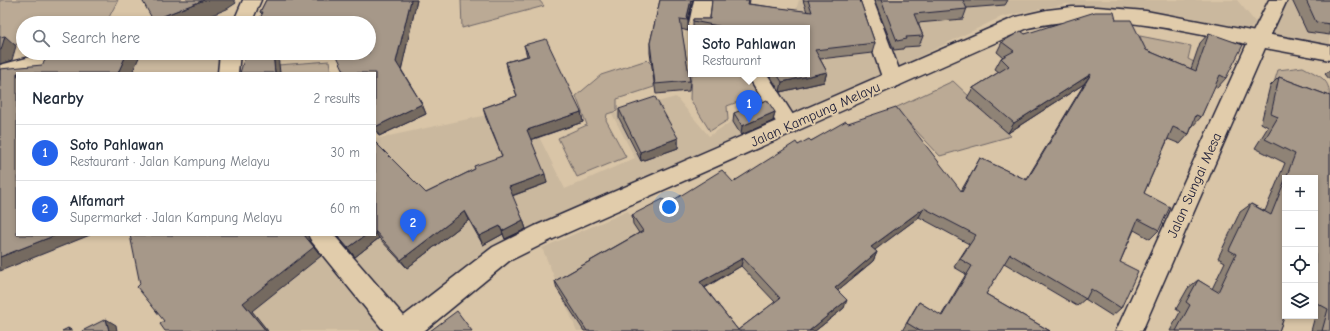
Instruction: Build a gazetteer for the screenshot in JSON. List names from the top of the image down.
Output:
{
  "streets": {
    "main road": ["Jalan Kampung Melayu", "Jalan Sungai Mesa"]
  },
  "crossings": [
    ["Jalan Kampung Melayu", "Jalan Sungai Mesa"]
  ],
  "page": {
    "search": "Search here",
    "popup": ["Soto Pahlawan", "Restaurant"],
    "heading": ["Nearby", "2 results"],
    "pins": ["1", "2"],
    "list": [
      {
        "mark": "1",
        "name": "Soto Pahlawan",
        "note": "Restaurant · Jalan Kampung Melayu",
        "value": "30 m"
      },
      {
        "mark": "2",
        "name": "Alfamart",
        "note": "Supermarket · Jalan Kampung Melayu",
        "value": "60 m"
      }
    ],
    "map_buttons": ["+", "−"]
  }
}
